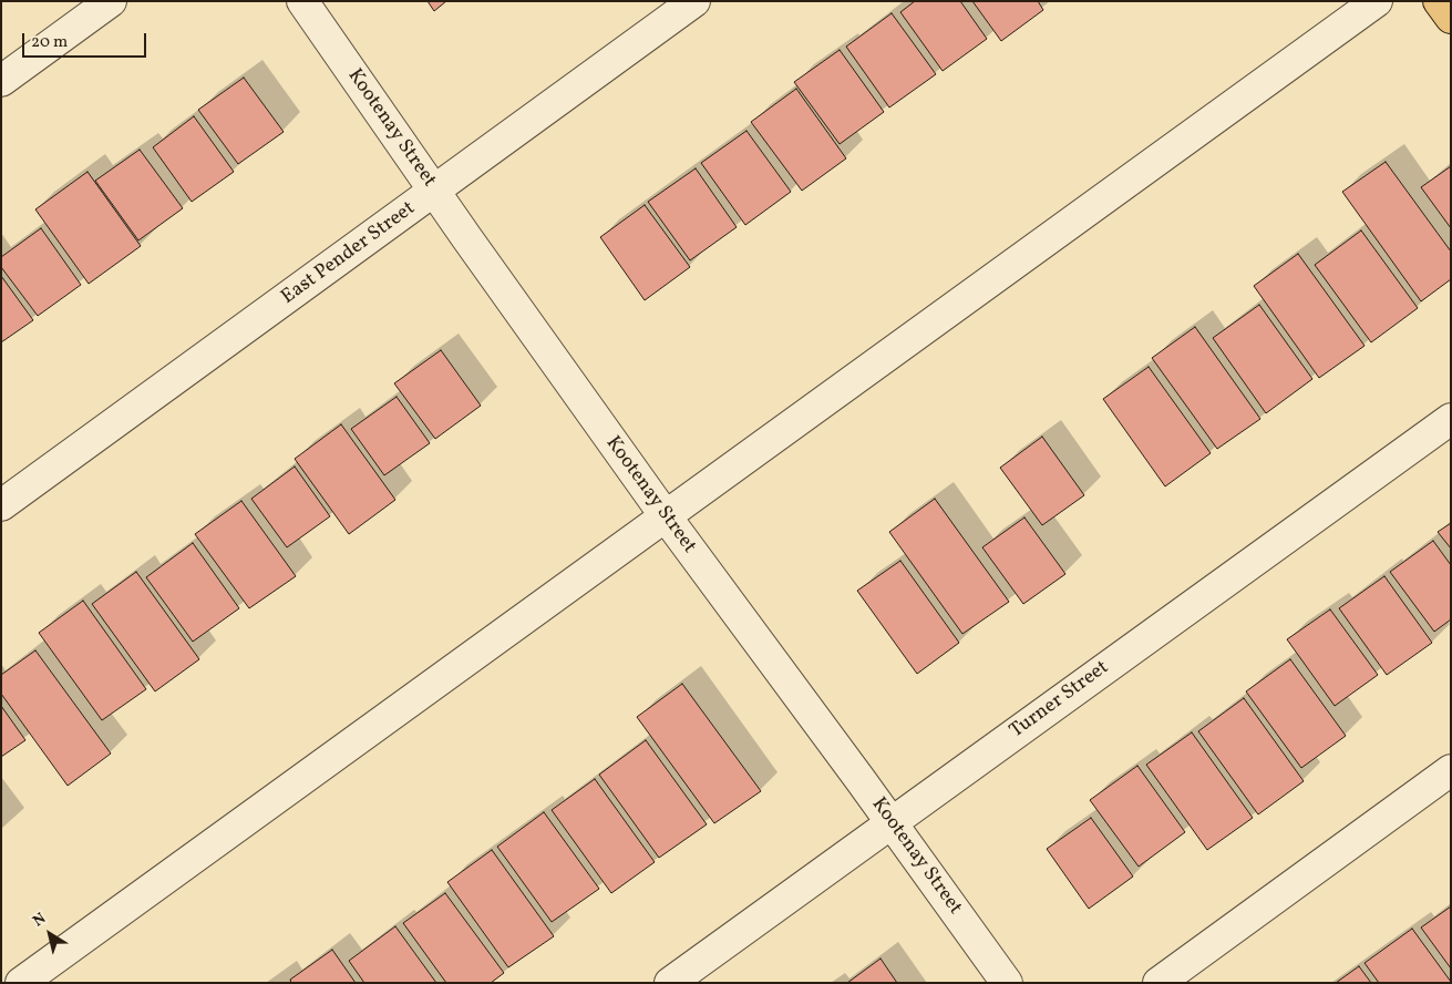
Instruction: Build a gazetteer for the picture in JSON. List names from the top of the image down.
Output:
{
  "streets": {
    "street": ["Kootenay Street", "East Pender Street", "Turner Street"]
  },
  "crossings": [
    ["Kootenay Street", "East Pender Street"],
    ["Kootenay Street", "Turner Street"]
  ],
  "scale_bar": "20 m",
  "north": "top left"
}
